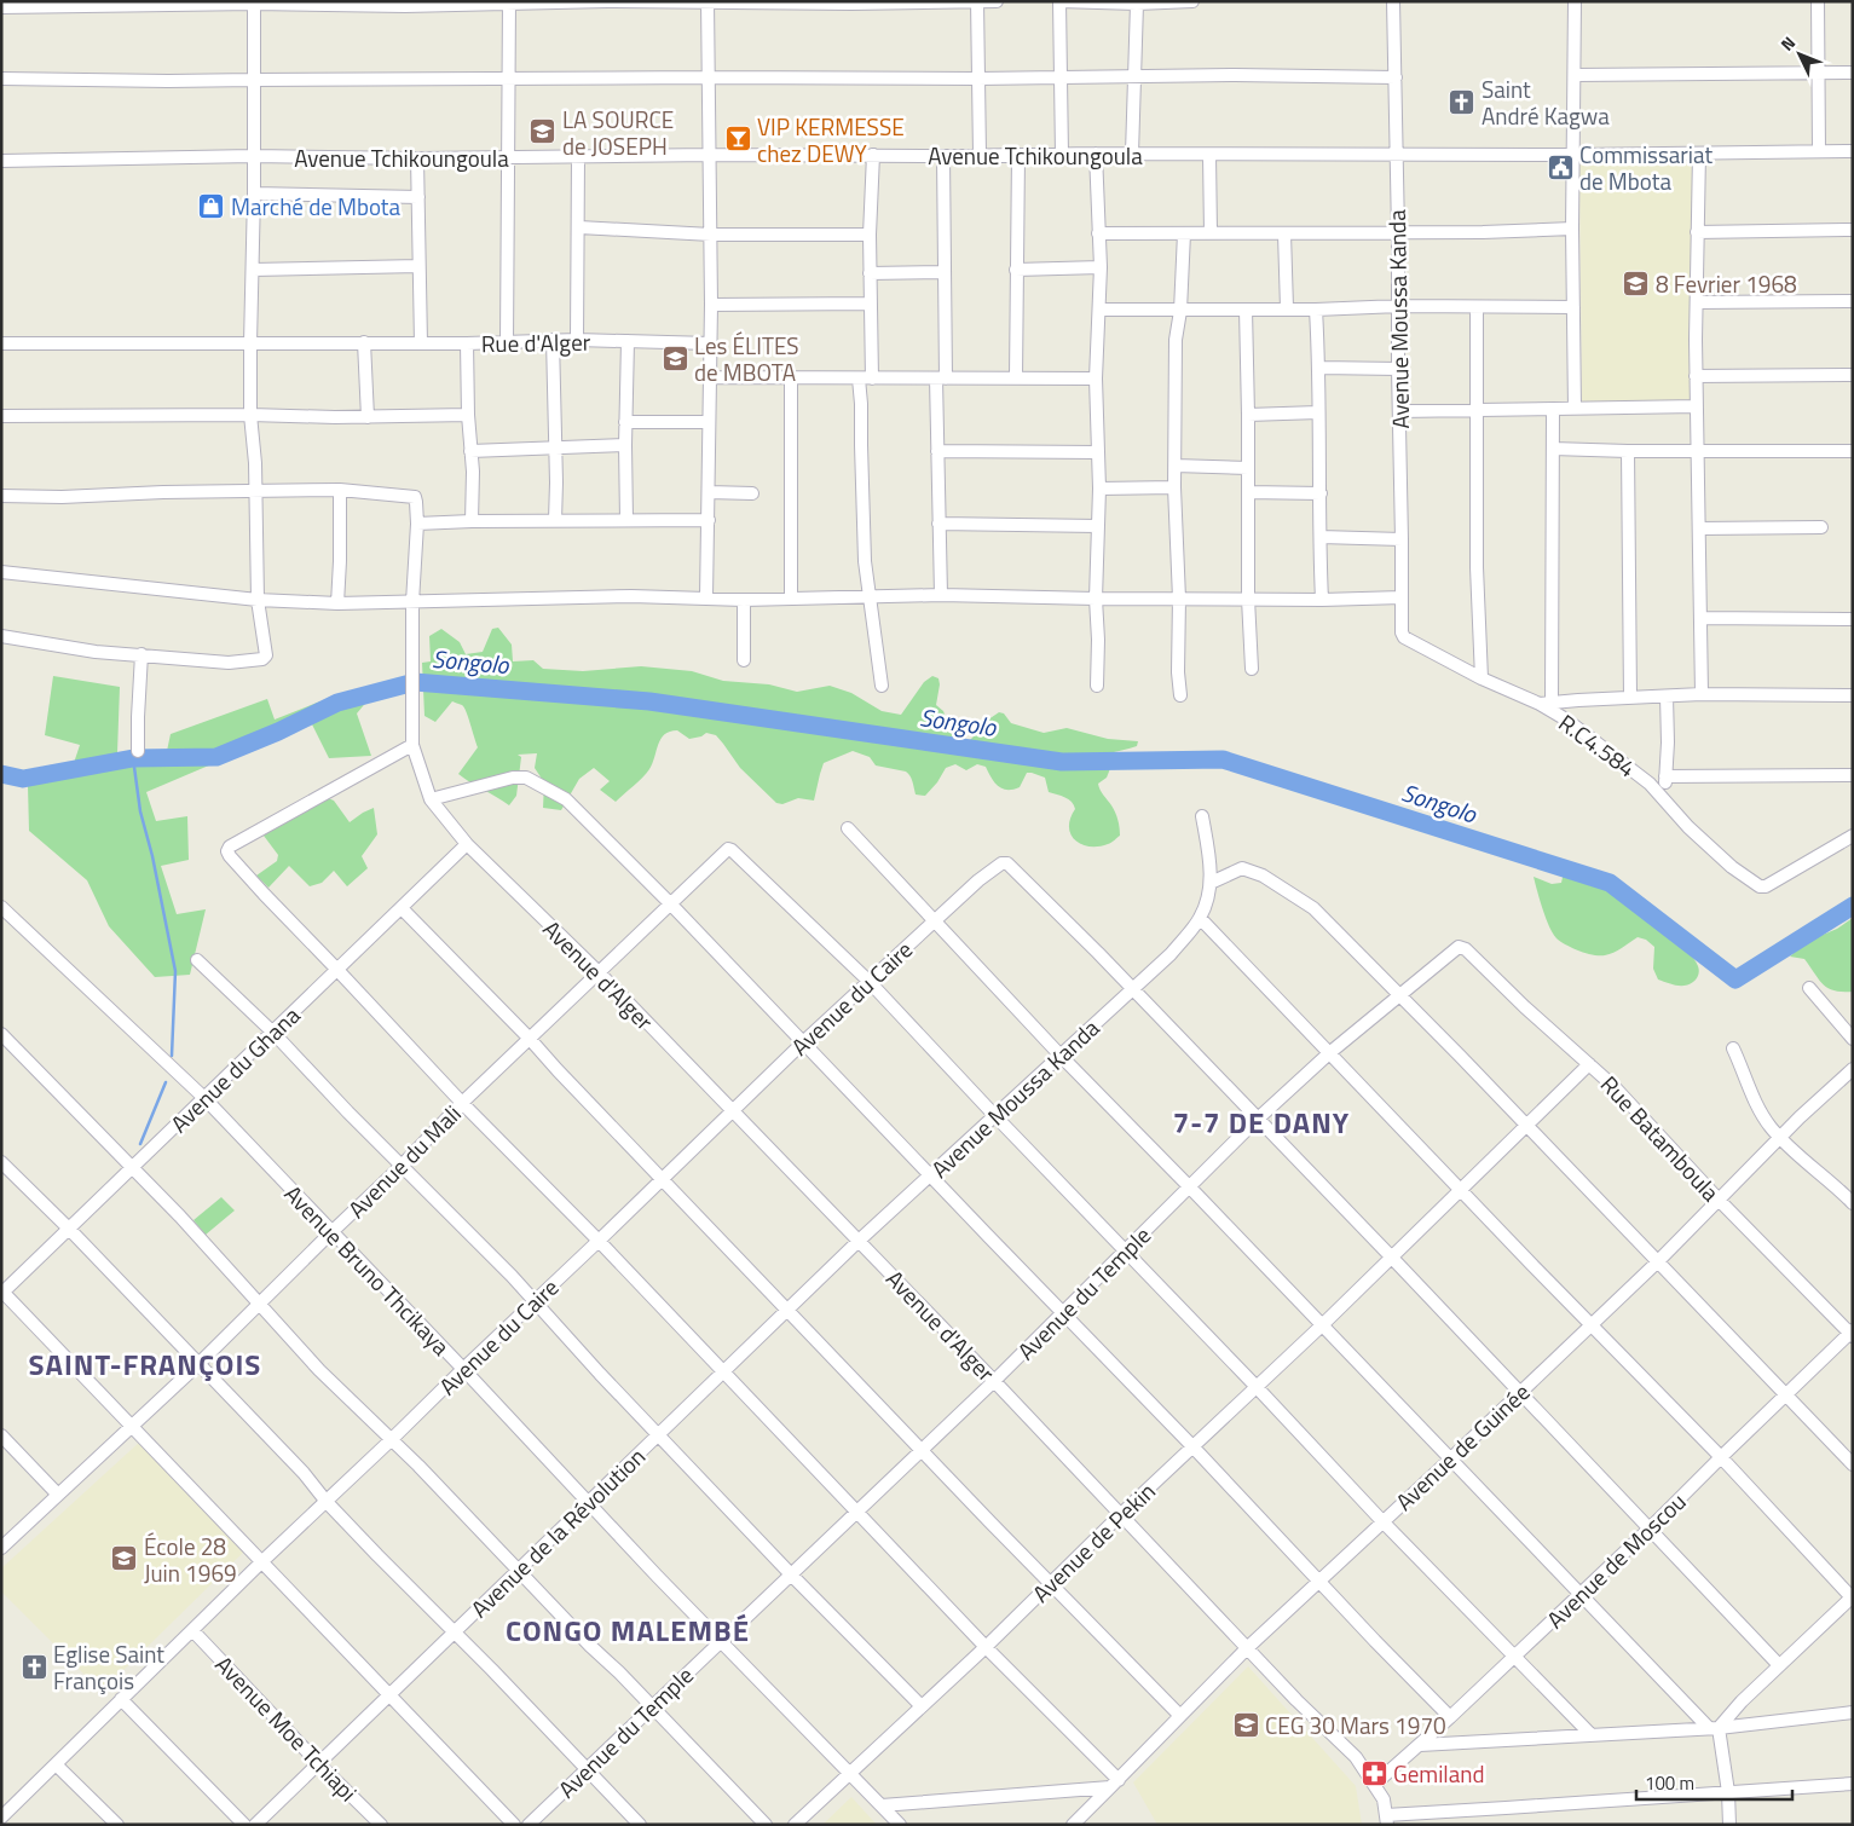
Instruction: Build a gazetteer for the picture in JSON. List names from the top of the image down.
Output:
{
  "streets": {
    "street": [
      "Avenue Tchikoungoula",
      "Avenue Moussa Kanda",
      "Rue d'Alger",
      "R.C4.584",
      "Avenue d'Alger",
      "Avenue du Caire",
      "Avenue du Ghana",
      "Rue Batamboula",
      "Avenue du Mali",
      "Avenue Bruno Thcikaya",
      "Avenue du Temple",
      "Avenue de Guinée",
      "Avenue de la Révolution",
      "Avenue de Pekin",
      "Avenue de Moscou",
      "Avenue Moe Tchiapi"
    ]
  },
  "crossings": [
    ["Avenue Tchikoungoula", "Avenue Moussa Kanda"],
    ["Avenue Moussa Kanda", "R.C4.584"],
    ["Avenue Moussa Kanda", "Avenue d'Alger"],
    ["Avenue Moussa Kanda", "Avenue du Caire"],
    ["Avenue Moussa Kanda", "Avenue de la Révolution"],
    ["Avenue d'Alger", "Avenue du Caire"],
    ["Avenue d'Alger", "Avenue du Ghana"],
    ["Avenue d'Alger", "Avenue du Mali"],
    ["Avenue d'Alger", "Avenue du Temple"],
    ["Avenue d'Alger", "Avenue de Guinée"],
    ["Avenue d'Alger", "Avenue de la Révolution"],
    ["Avenue d'Alger", "Avenue de Pekin"],
    ["Avenue d'Alger", "Avenue de Moscou"],
    ["Avenue du Caire", "Avenue du Mali"],
    ["Avenue du Caire", "Avenue Bruno Thcikaya"],
    ["Avenue du Caire", "Avenue Moe Tchiapi"],
    ["Avenue du Ghana", "Avenue Bruno Thcikaya"],
    ["Rue Batamboula", "Avenue du Temple"],
    ["Rue Batamboula", "Avenue de Guinée"],
    ["Rue Batamboula", "Avenue de Pekin"],
    ["Rue Batamboula", "Avenue de Moscou"],
    ["Avenue du Mali", "Avenue Bruno Thcikaya"],
    ["Avenue Bruno Thcikaya", "Avenue du Temple"],
    ["Avenue Bruno Thcikaya", "Avenue de la Révolution"],
    ["Avenue Bruno Thcikaya", "Avenue de Pekin"],
    ["Avenue de la Révolution", "Avenue Moe Tchiapi"]
  ],
  "districts": ["7-7 DE DANY", "SAINT-FRANÇOIS", "CONGO MALEMBÉ"],
  "water": ["Songolo"],
  "places": {
    "church": ["Saint André Kagwa", "Eglise Saint François"],
    "school or university": [
      "LA SOURCE de JOSEPH",
      "8 Fevrier 1968",
      "Les ÉLITES de MBOTA",
      "École 28 Juin 1969",
      "CEG 30 Mars 1970"
    ],
    "bar": ["VIP KERMESSE chez DEWY"],
    "public building": ["Commissariat de Mbota"],
    "shop": ["Marché de Mbota"],
    "pharmacy": ["Gemiland"]
  },
  "scale_bar": "100 m",
  "north": "top left"
}
